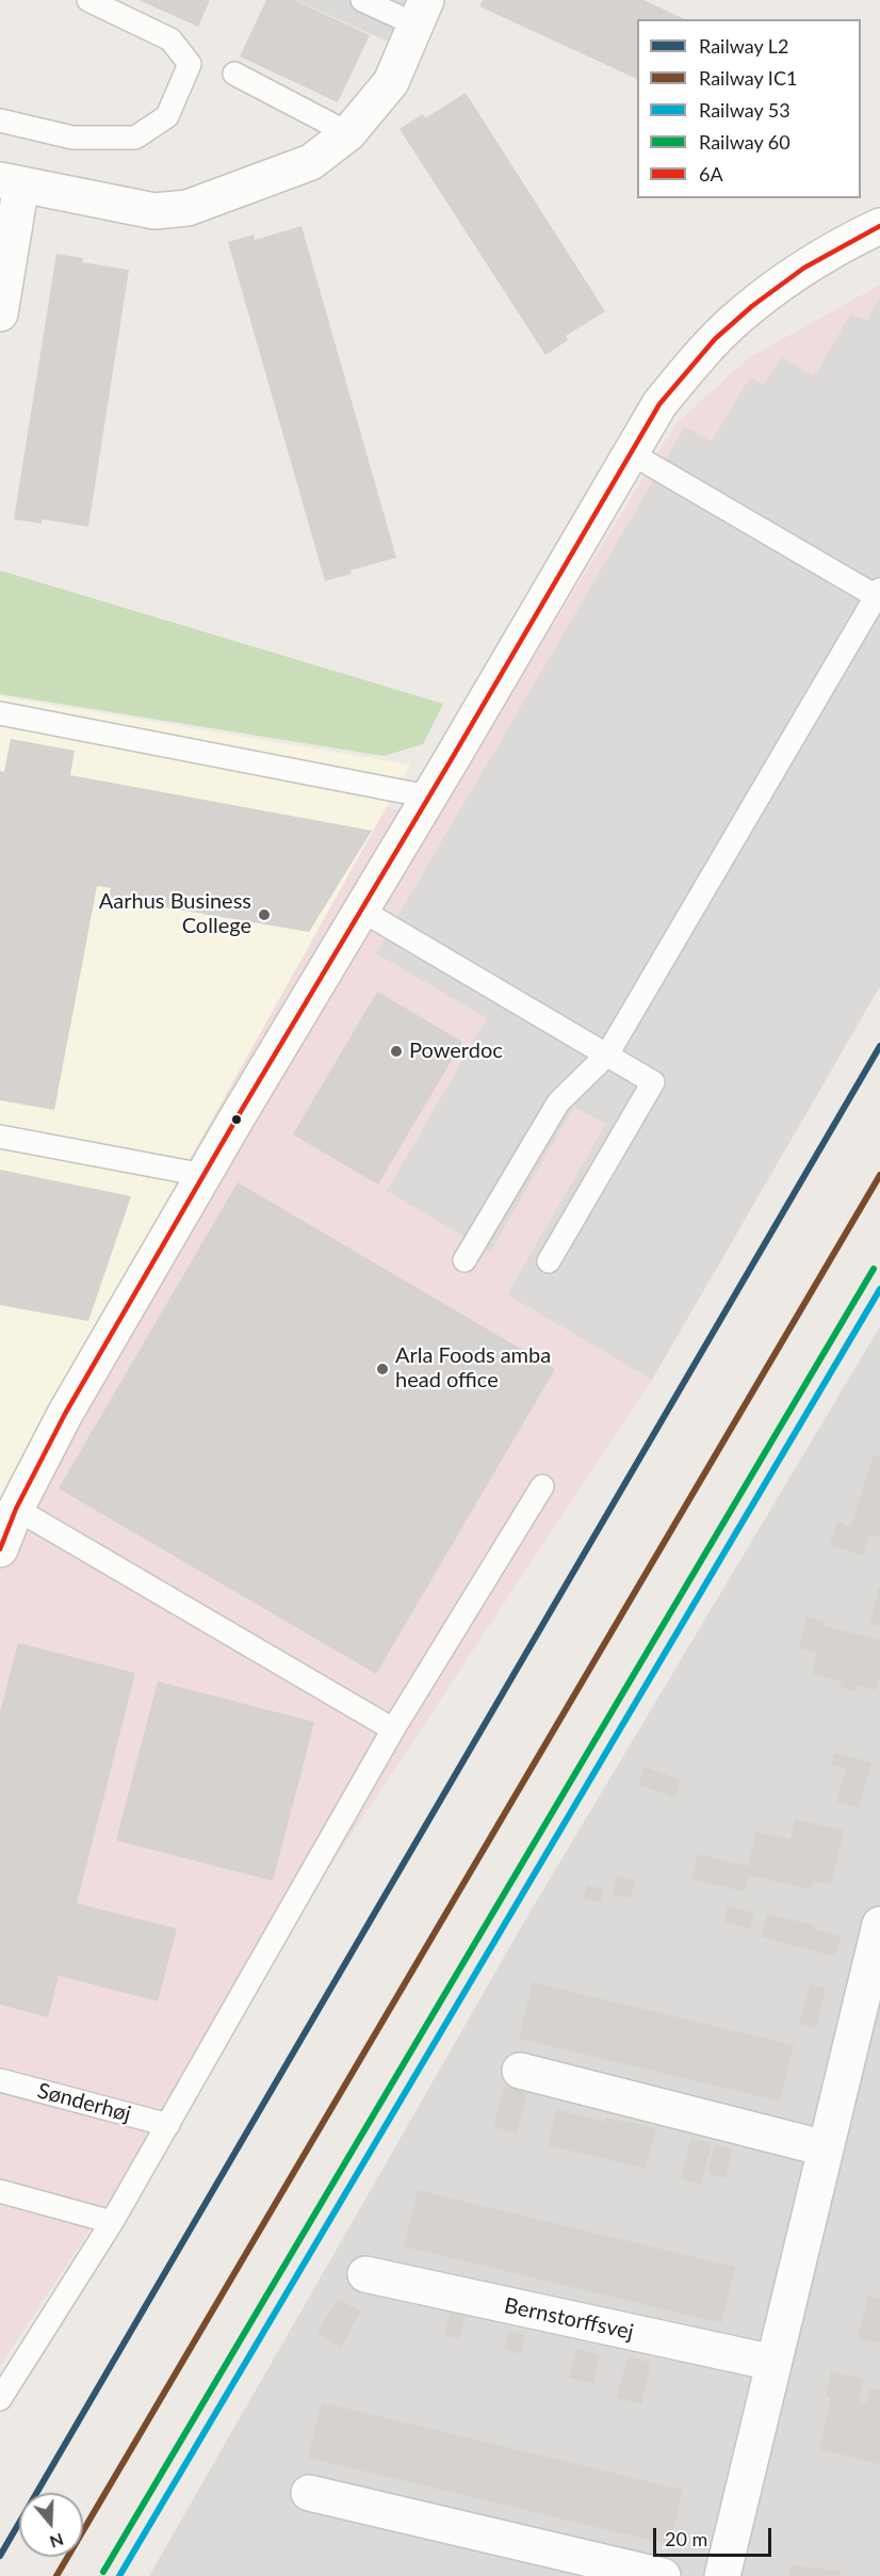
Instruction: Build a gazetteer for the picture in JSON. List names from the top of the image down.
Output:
{
  "streets": {
    "street": ["Bernstorffsvej"],
    "lane": ["Sønderhøj"]
  },
  "places": ["Aarhus Business College", "Powerdoc", "Arla Foods amba head office"],
  "lines": [
    "transit line 6A",
    "rail line L2",
    "rail line IC1",
    "rail line 60",
    "rail line 53"
  ],
  "legend": [
    "Railway L2",
    "Railway IC1",
    "Railway 53",
    "Railway 60",
    "6A"
  ],
  "scale_bar": "20 m",
  "north": "bottom"
}
